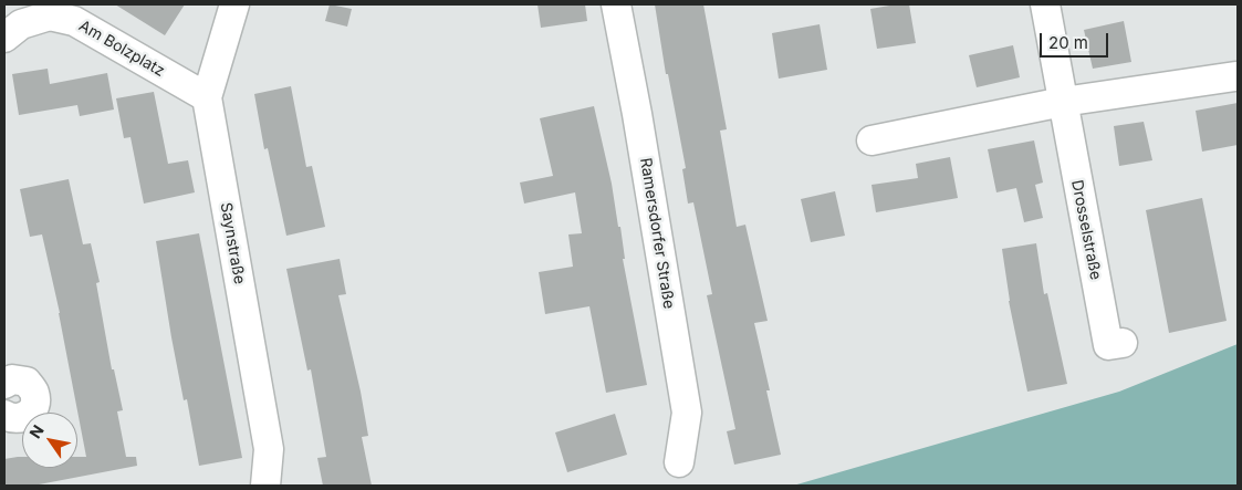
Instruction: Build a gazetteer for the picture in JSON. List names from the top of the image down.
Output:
{
  "streets": {
    "street": [
      "Am Bolzplatz",
      "Drosselstraße",
      "Ramersdorfer Straße",
      "Saynstraße"
    ]
  },
  "crossings": [
    ["Am Bolzplatz", "Saynstraße"]
  ],
  "scale_bar": "20 m",
  "north": "top left"
}
